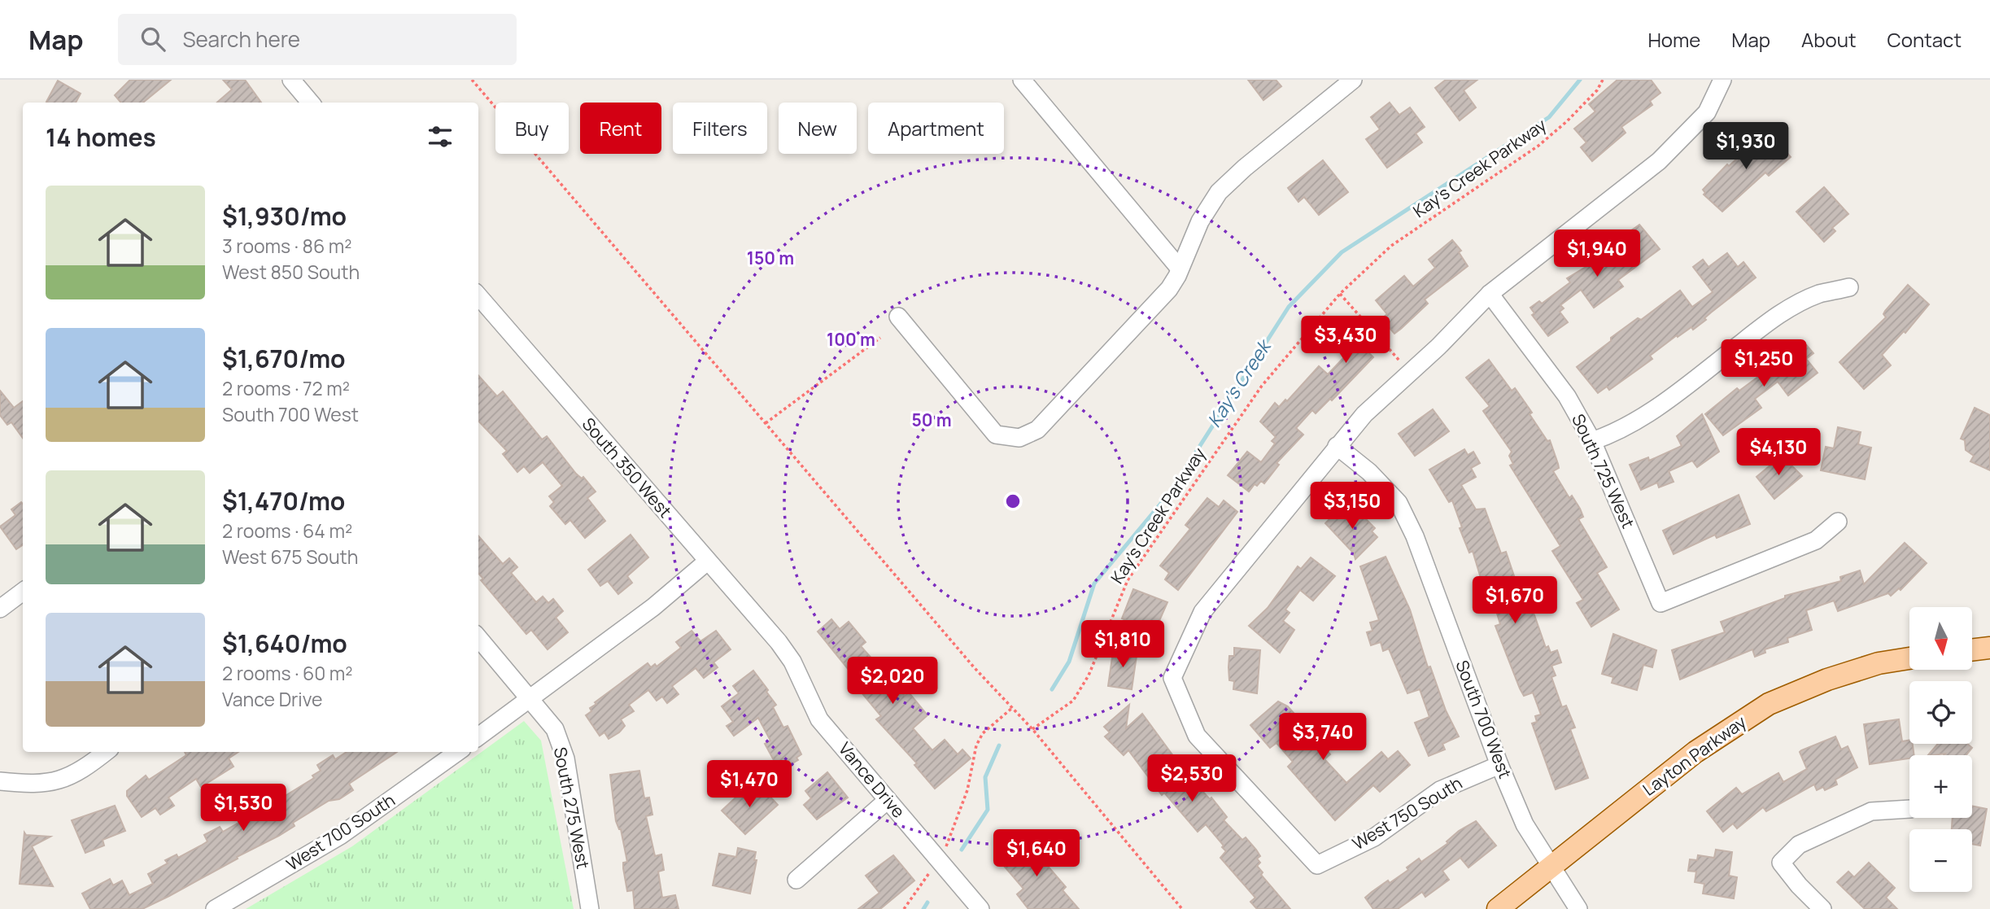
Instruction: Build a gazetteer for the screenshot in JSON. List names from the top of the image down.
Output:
{
  "streets": {
    "main road": ["Layton Parkway"],
    "street": [
      "South 350 West",
      "South 725 West",
      "South 700 West",
      "Vance Drive",
      "South 275 West",
      "West 750 South",
      "West 700 South"
    ],
    "path": ["Kay's Creek Parkway"]
  },
  "crossings": [
    ["South 350 West", "Vance Drive"],
    ["South 700 West", "Layton Parkway"],
    ["South 700 West", "West 750 South"]
  ],
  "water": ["Kay's Creek"],
  "north": "bottom",
  "page": {
    "header": "Map",
    "search": "Search here",
    "nav": [
      "Home",
      "Map",
      "About",
      "Contact"
    ],
    "chip": [
      "Buy",
      "Rent",
      "Filters",
      "New",
      "Apartment"
    ],
    "heading": "14 homes",
    "price": [
      "$1,930",
      "$1,940",
      "$3,430",
      "$1,250",
      "$4,130",
      "$3,150",
      "$1,670",
      "$1,810",
      "$2,020",
      "$3,740",
      "$2,530",
      "$1,470",
      "$1,530",
      "$1,640"
    ],
    "list": [
      {
        "name": "$1,930/mo",
        "note": "3 rooms · 86 m² · West 850 South"
      },
      {
        "name": "$1,670/mo",
        "note": "2 rooms · 72 m² · South 700 West"
      },
      {
        "name": "$1,470/mo",
        "note": "2 rooms · 64 m² · West 675 South"
      },
      {
        "name": "$1,640/mo",
        "note": "2 rooms · 60 m² · Vance Drive"
      }
    ],
    "map_buttons": ["+", "−"]
  },
  "rings": ["150 m", "100 m", "50 m"]
}
